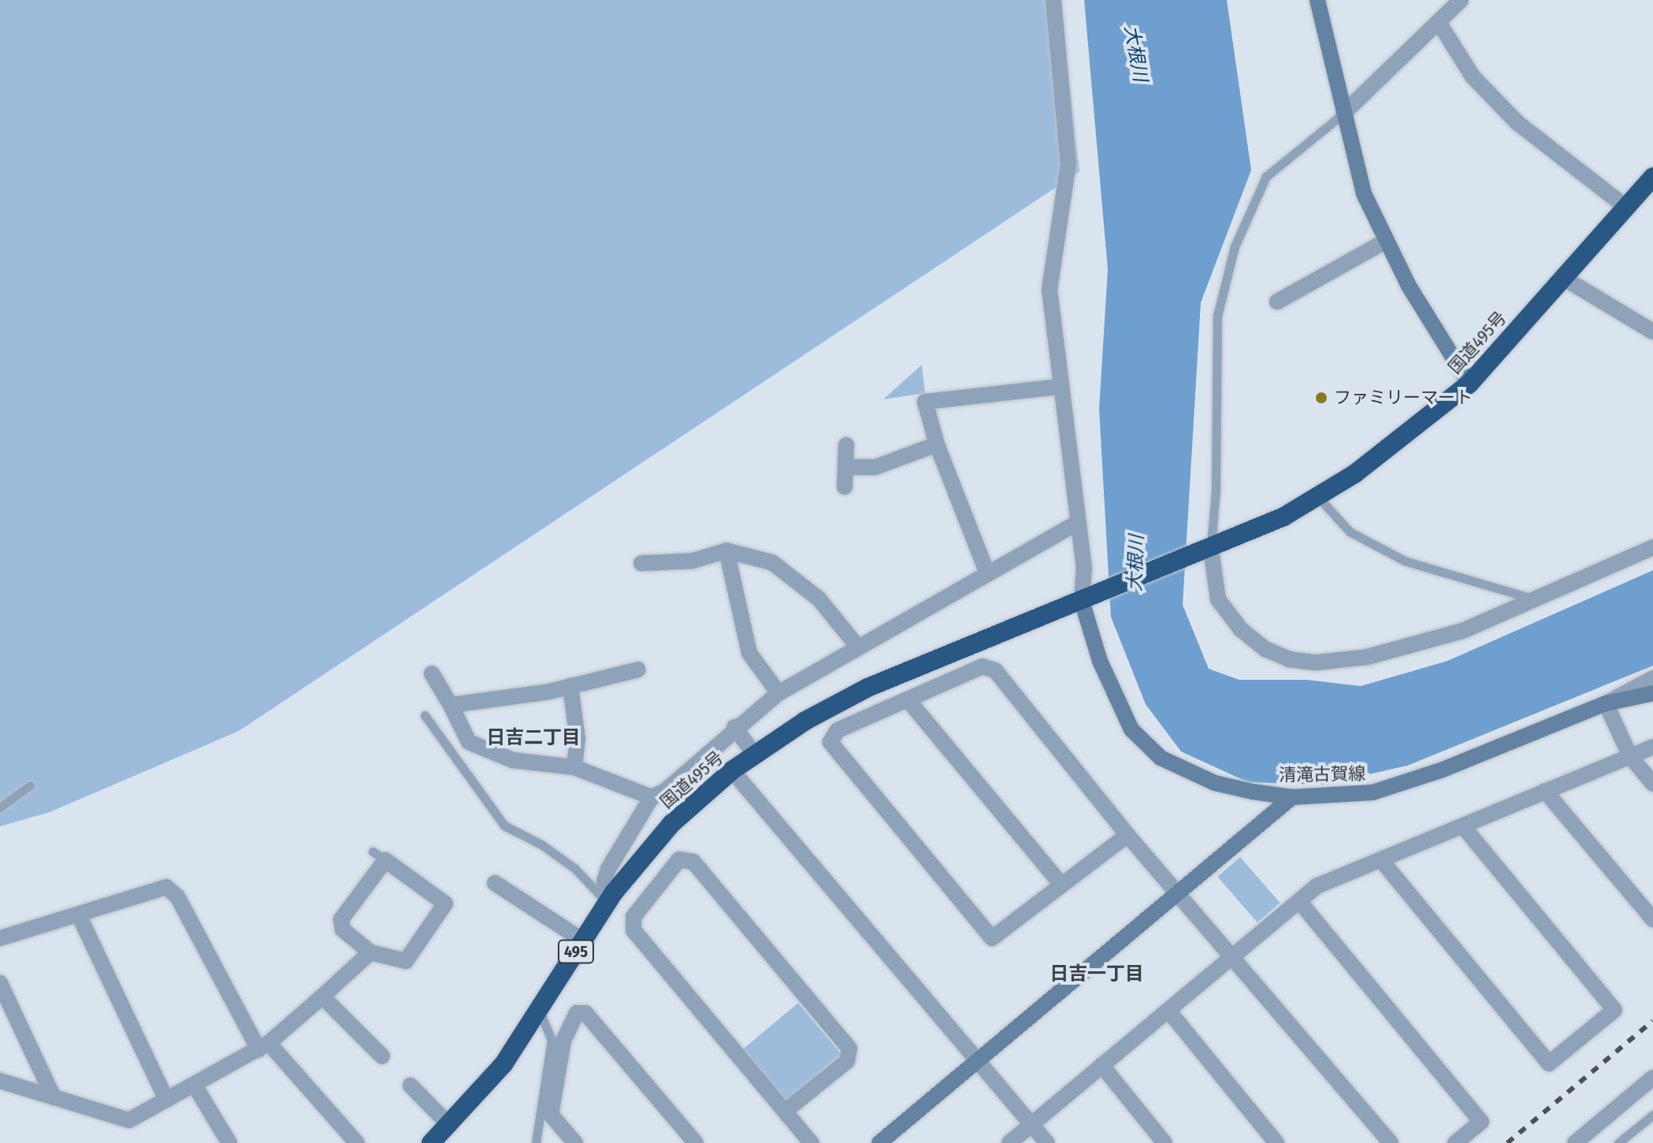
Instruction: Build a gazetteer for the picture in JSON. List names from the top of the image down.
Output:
{
  "streets": {
    "highway": ["国道495号", "495"],
    "street": ["清滝古賀線"]
  },
  "crossings": [
    ["国道495号", "清滝古賀線"],
    ["国道495号", "495"],
    ["清滝古賀線", "495"]
  ],
  "districts": ["日吉二丁目", "日吉一丁目"],
  "water": ["大根川"],
  "places": ["ファミリーマート"]
}
